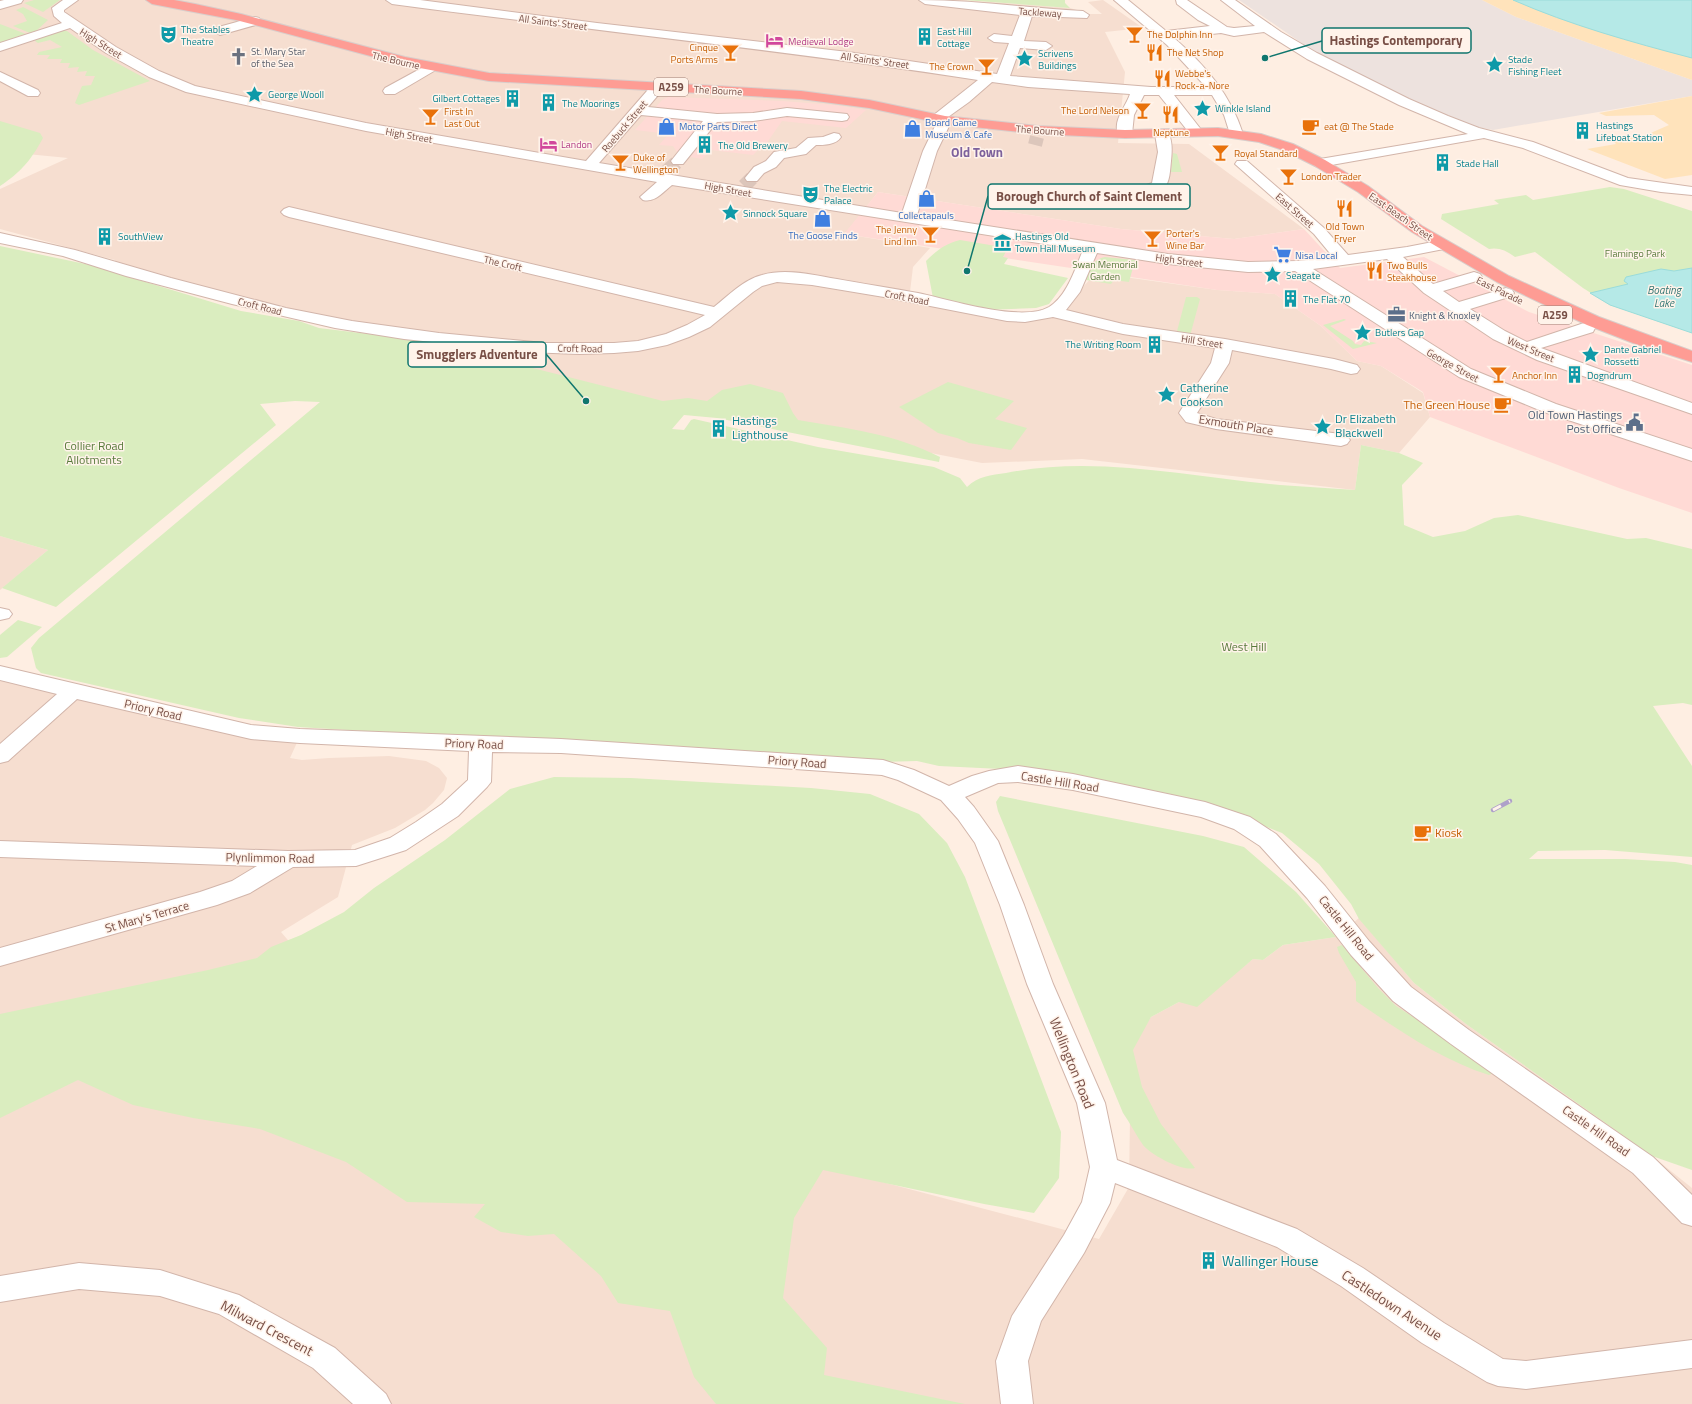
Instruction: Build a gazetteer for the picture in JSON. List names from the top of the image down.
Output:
{
  "streets": {
    "highway": [
      "The Bourne",
      "A259",
      "East Beach Street",
      "East Parade"
    ],
    "street": [
      "Tackleway",
      "All Saints' Street",
      "High Street",
      "Roebuck Street",
      "East Street",
      "The Croft",
      "Croft Road",
      "Hill Street",
      "West Street",
      "George Street",
      "Exmouth Place",
      "Priory Road",
      "Castle Hill Road",
      "Plynlimmon Road",
      "St Mary's Terrace",
      "Wellington Road",
      "Castledown Avenue",
      "Milward Crescent"
    ]
  },
  "crossings": [
    ["High Street", "Roebuck Street"],
    ["High Street", "East Street"],
    ["High Street", "East Beach Street"],
    ["High Street", "East Parade"],
    ["High Street", "West Street"],
    ["High Street", "George Street"],
    ["The Bourne", "Roebuck Street"],
    ["The Bourne", "East Beach Street"],
    ["East Beach Street", "East Parade"],
    ["The Croft", "Croft Road"],
    ["Croft Road", "Hill Street"],
    ["Hill Street", "Exmouth Place"],
    ["Priory Road", "Castle Hill Road"],
    ["Priory Road", "Plynlimmon Road"],
    ["Priory Road", "Wellington Road"],
    ["Castle Hill Road", "Wellington Road"],
    ["Plynlimmon Road", "St Mary's Terrace"],
    ["Wellington Road", "Castledown Avenue"]
  ],
  "districts": ["Old Town"],
  "water": ["Boating Lake"],
  "parks": [
    "Flamingo Park",
    "Swan Memorial Garden",
    "Collier Road Allotments",
    "West Hill"
  ],
  "places": {
    "bar": [
      "The Dolphin Inn",
      "Cinque Ports Arms",
      "The Crown",
      "The Lord Nelson",
      "First In Last Out",
      "Royal Standard",
      "Duke of Wellington",
      "London Trader",
      "The Jenny Lind Inn",
      "Porter's Wine Bar",
      "Anchor Inn"
    ],
    "theatre": ["The Stables Theatre", "The Electric Palace"],
    "building": [
      "East Hill Cottage",
      "Gilbert Cottages",
      "The Moorings",
      "Hastings Lifeboat Station",
      "The Old Brewery",
      "Stade Hall",
      "SouthView",
      "The Flat 70",
      "The Writing Room",
      "Dogndrum",
      "Hastings Lighthouse",
      "Wallinger House"
    ],
    "hotel": ["Medieval Lodge", "Landon"],
    "restaurant": [
      "The Net Shop",
      "Webbe's Rock-a-Nore",
      "Neptune",
      "Old Town Fryer",
      "Two Bulls Steakhouse"
    ],
    "church": ["St. Mary Star of the Sea"],
    "other": ["Hastings Contemporary", "Borough Church of Saint Clement", "Smugglers Adventure"],
    "place": [
      "Scrivens Buildings",
      "Stade Fishing Fleet",
      "George Wooll",
      "Winkle Island",
      "Sinnock Square",
      "Seagate",
      "Butlers Gap",
      "Dante Gabriel Rossetti",
      "Catherine Cookson",
      "Dr Elizabeth Blackwell"
    ],
    "shop": [
      "Motor Parts Direct",
      "Board Game Museum & Cafe",
      "Collectapauls",
      "The Goose Finds"
    ],
    "cafe": ["eat @ The Stade", "The Green House", "Kiosk"],
    "museum": ["Hastings Old Town Hall Museum"],
    "supermarket": ["Nisa Local"],
    "office": ["Knight & Knoxley"],
    "public building": ["Old Town Hastings Post Office"]
  }
}
